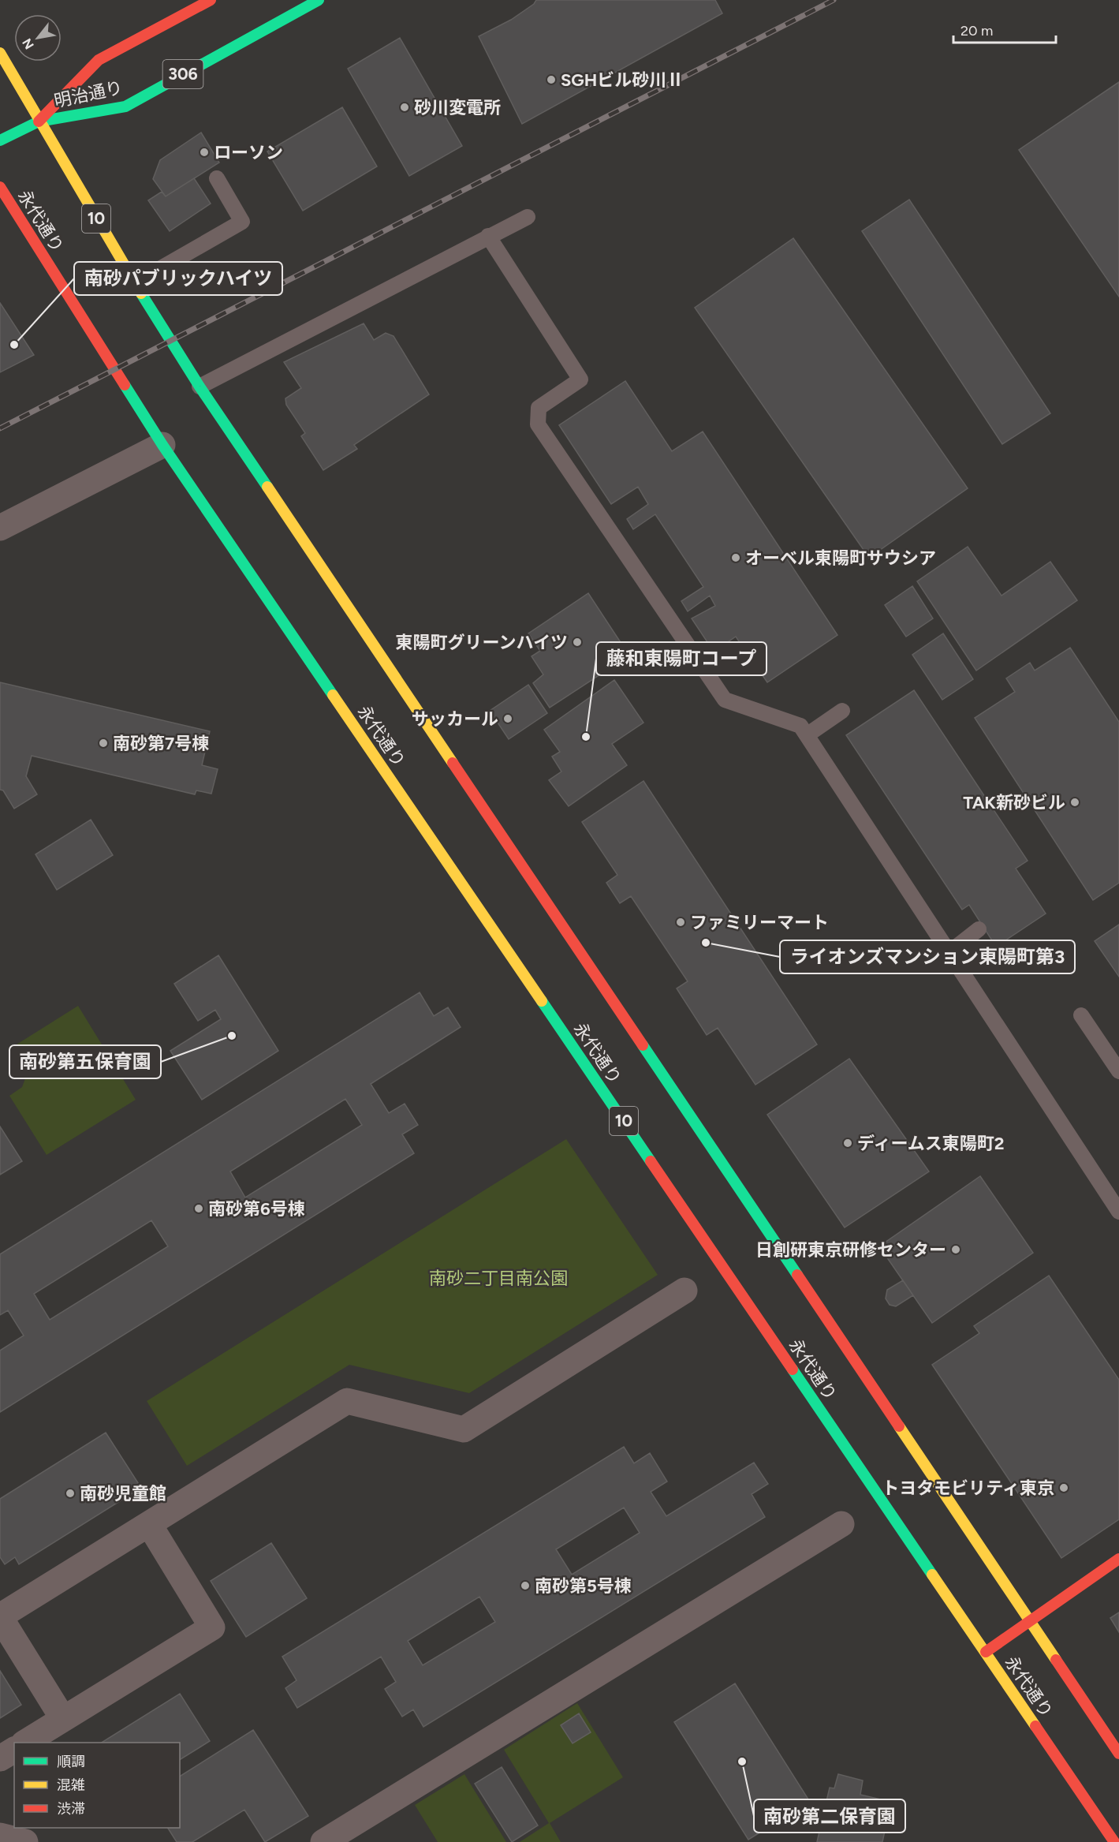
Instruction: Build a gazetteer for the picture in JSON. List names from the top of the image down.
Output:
{
  "streets": {
    "main road": [
      "306",
      "明治通り",
      "10",
      "永代通り"
    ]
  },
  "crossings": [
    ["明治通り", "10"],
    ["10", "永代通り"]
  ],
  "parks": ["南砂二丁目南公園"],
  "places": [
    "SGHビル砂川Ⅱ",
    "砂川変電所",
    "ローソン",
    "南砂パブリックハイツ",
    "オーベル東陽町サウシア",
    "東陽町グリーンハイツ",
    "サッカール",
    "藤和東陽町コープ",
    "南砂第7号棟",
    "TAK新砂ビル",
    "ファミリーマート",
    "ライオンズマンション東陽町第3",
    "南砂第五保育園",
    "ディームス東陽町2",
    "南砂第6号棟",
    "日創研東京研修センター",
    "トヨタモビリティ東京",
    "南砂児童館",
    "南砂第5号棟",
    "南砂第二保育園"
  ],
  "legend": ["順調", "混雑", "渋滞"],
  "scale_bar": "20 m",
  "north": "bottom left"
}
